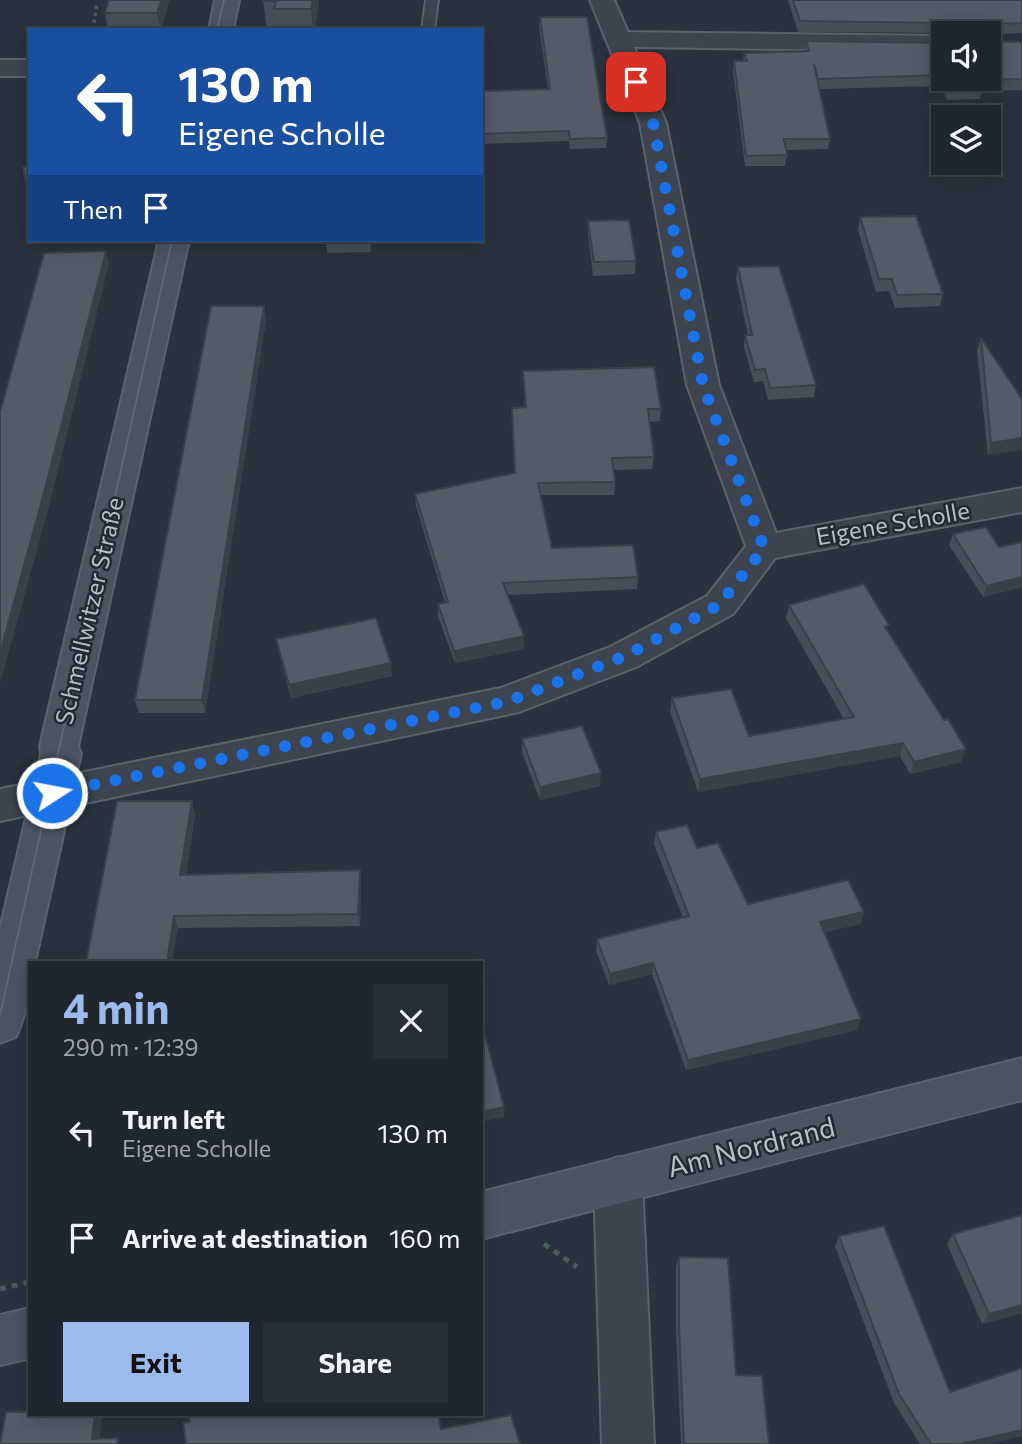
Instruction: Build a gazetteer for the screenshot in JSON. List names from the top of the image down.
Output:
{
  "streets": {
    "street": ["Eigene Scholle", "Schmellwitzer Straße", "Am Nordrand"]
  },
  "page": {
    "turn": ["130 m", "Eigene Scholle"],
    "then": "Then",
    "heading": ["4 min", "290 m · 12:39"],
    "list": [
      {
        "name": "Turn left",
        "note": "Eigene Scholle",
        "value": "130 m"
      },
      {
        "name": "Arrive at destination",
        "value": "160 m"
      }
    ],
    "buttons": ["Exit", "Share"]
  }
}
